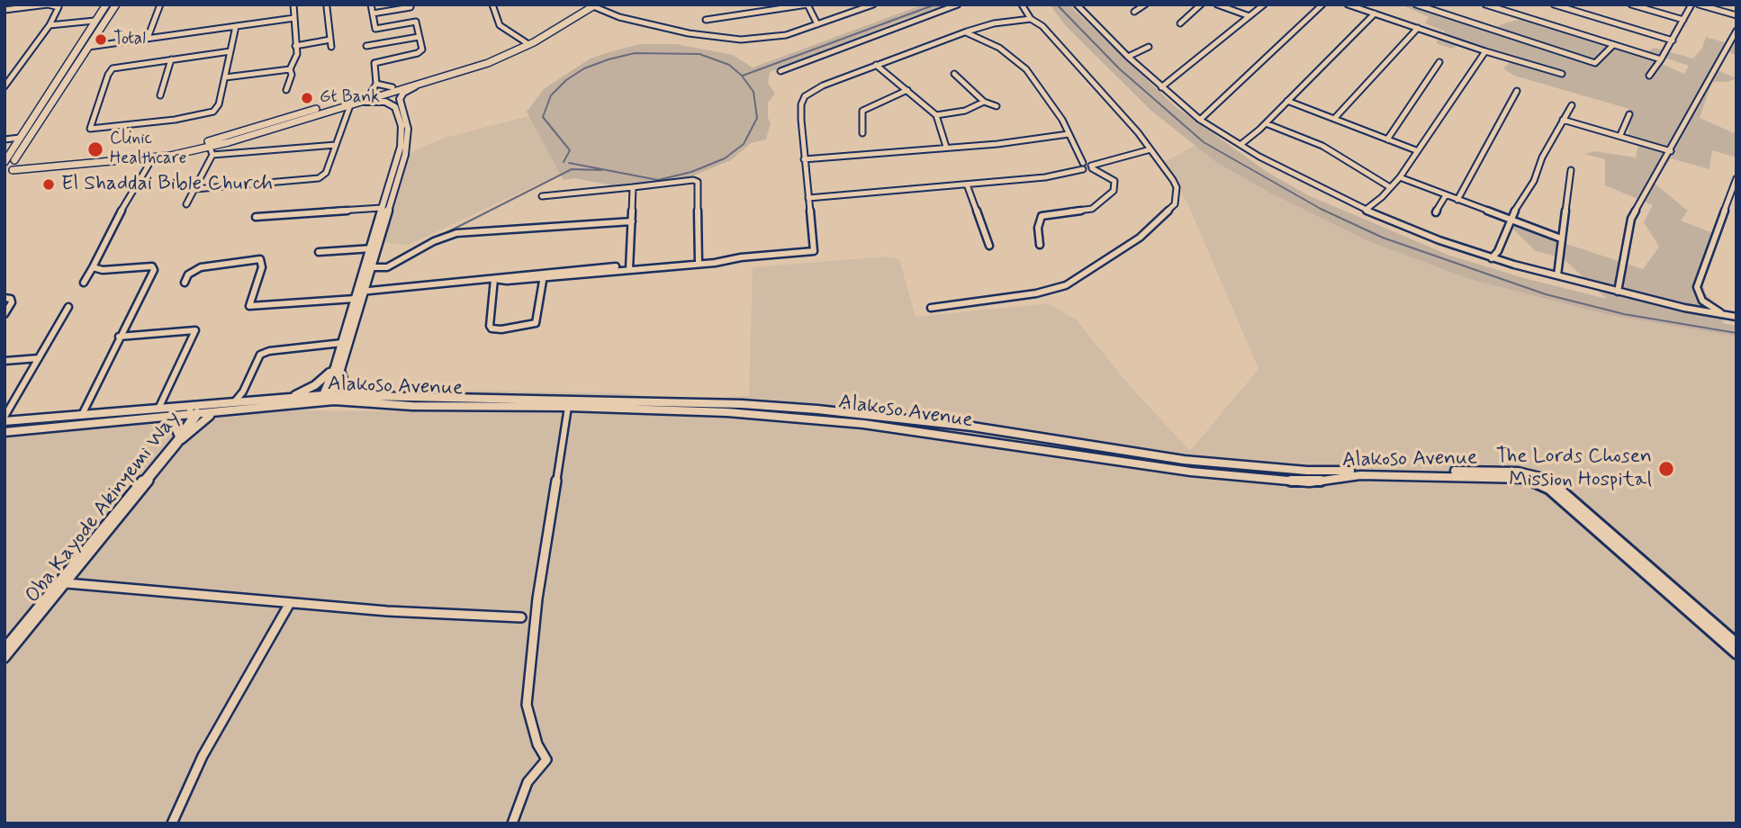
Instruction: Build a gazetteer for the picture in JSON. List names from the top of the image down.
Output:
{
  "streets": {
    "street": ["Alakoso Avenue", "Oba Kayode Akinyemi Way"]
  },
  "crossings": [
    ["Alakoso Avenue", "Oba Kayode Akinyemi Way"]
  ],
  "places": [
    "Total",
    "Gt Bank",
    "Clinic Healthcare",
    "El Shaddai Bible Church",
    "The Lords Chosen Mission Hospital"
  ]
}
